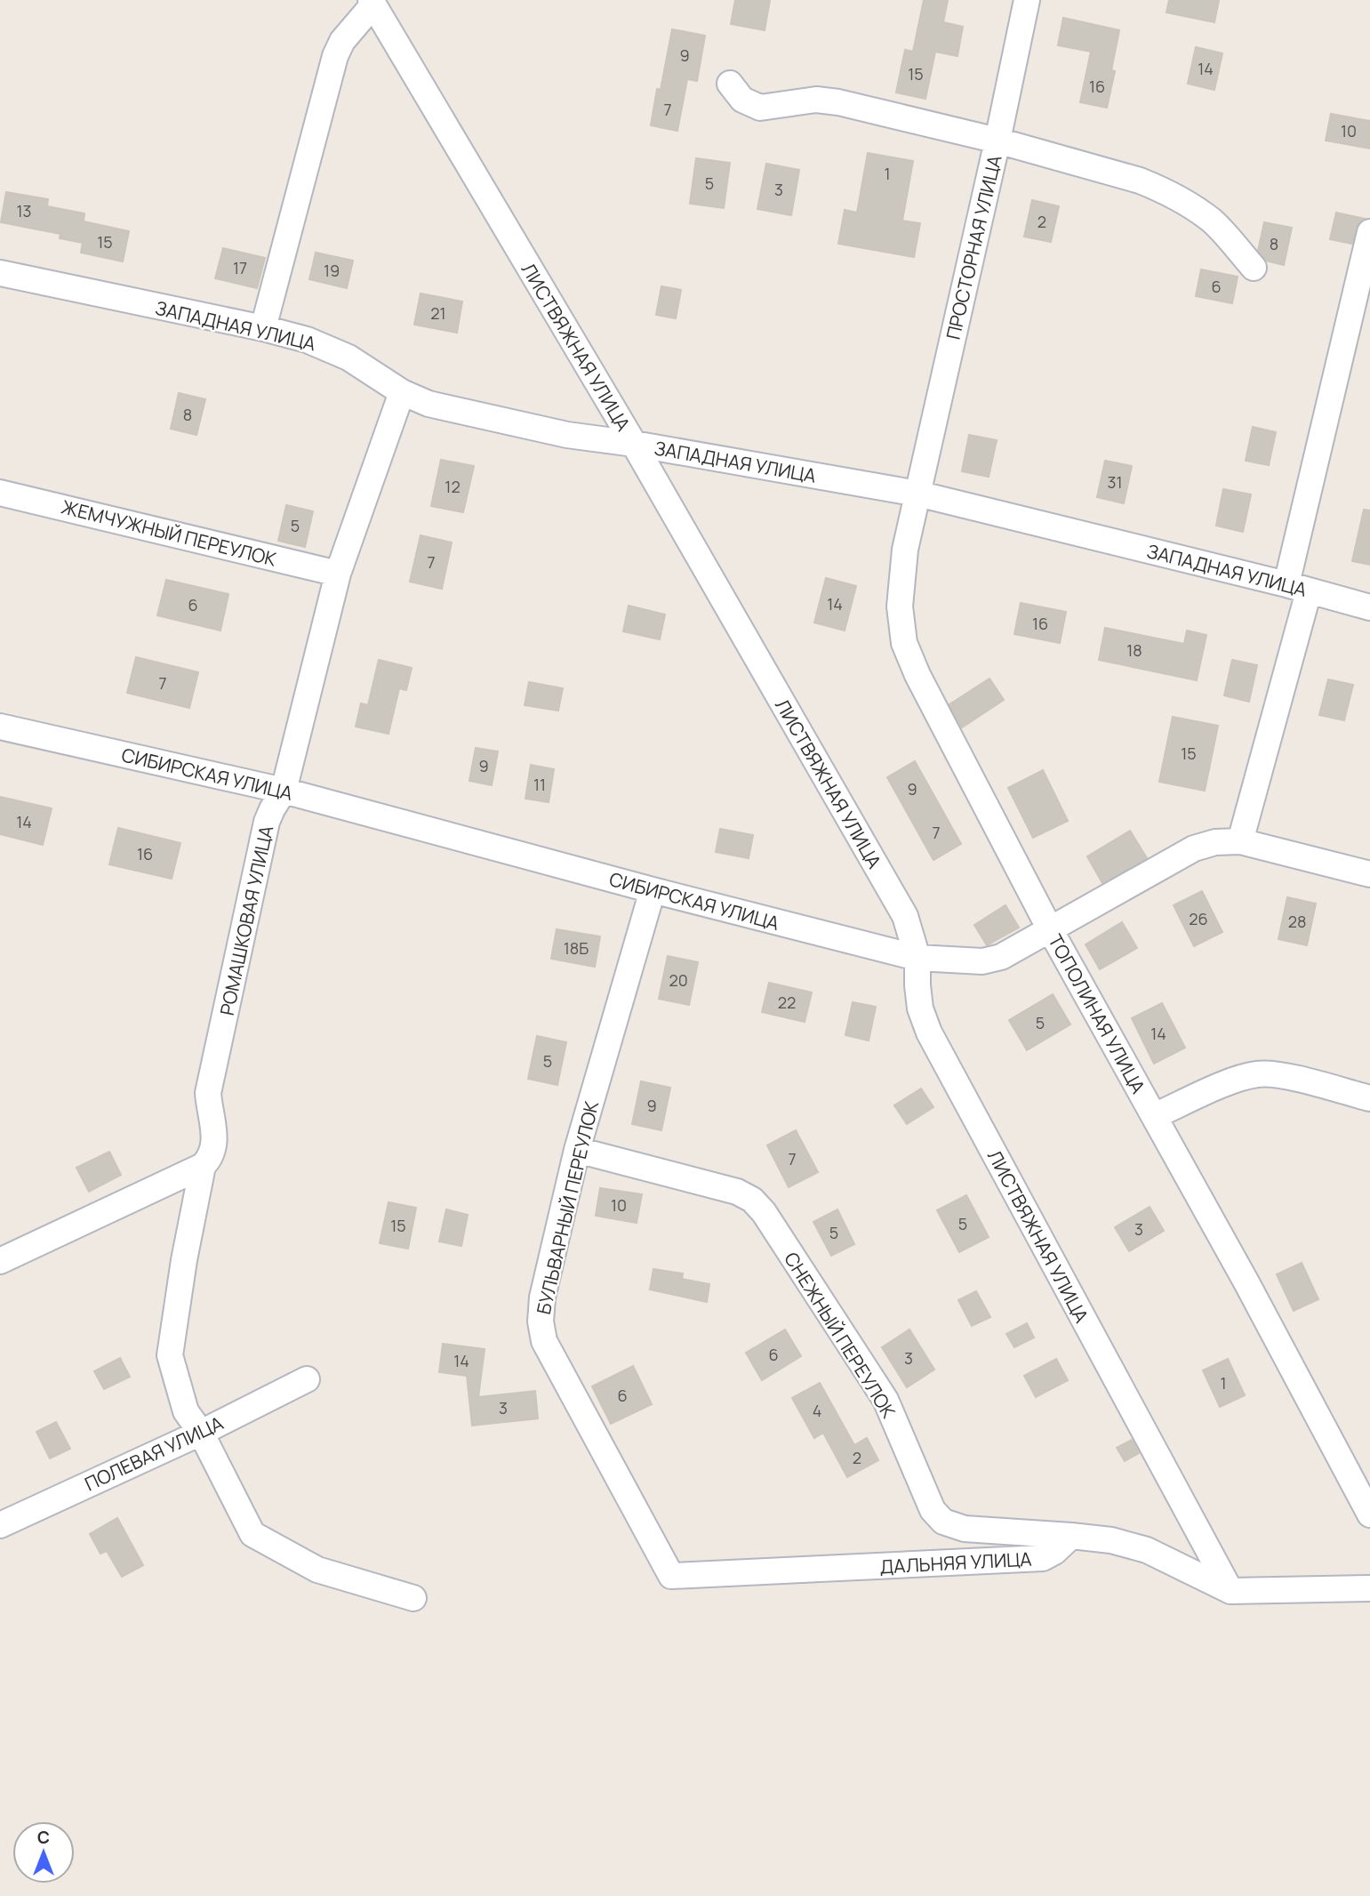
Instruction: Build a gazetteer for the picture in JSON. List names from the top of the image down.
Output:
{
  "streets": {
    "street": [
      "ПРОСТОРНАЯ УЛИЦА",
      "ЗАПАДНАЯ УЛИЦА",
      "ЛИСТВЯЖНАЯ УЛИЦА",
      "ЖЕМЧУЖНЫЙ ПЕРЕУЛОК",
      "СИБИРСКАЯ УЛИЦА",
      "РОМАШКОВАЯ УЛИЦА",
      "ТОПОЛИНАЯ УЛИЦА",
      "БУЛЬВАРНЫЙ ПЕРЕУЛОК",
      "СНЕЖНЫЙ ПЕРЕУЛОК",
      "ПОЛЕВАЯ УЛИЦА",
      "ДАЛЬНЯЯ УЛИЦА"
    ]
  },
  "crossings": [
    ["ПРОСТОРНАЯ УЛИЦА", "ЗАПАДНАЯ УЛИЦА"],
    ["ПРОСТОРНАЯ УЛИЦА", "ТОПОЛИНАЯ УЛИЦА"],
    ["ЗАПАДНАЯ УЛИЦА", "ЛИСТВЯЖНАЯ УЛИЦА"],
    ["ЗАПАДНАЯ УЛИЦА", "РОМАШКОВАЯ УЛИЦА"],
    ["ЗАПАДНАЯ УЛИЦА", "ТОПОЛИНАЯ УЛИЦА"],
    ["ЛИСТВЯЖНАЯ УЛИЦА", "СИБИРСКАЯ УЛИЦА"],
    ["ЖЕМЧУЖНЫЙ ПЕРЕУЛОК", "РОМАШКОВАЯ УЛИЦА"],
    ["СИБИРСКАЯ УЛИЦА", "РОМАШКОВАЯ УЛИЦА"],
    ["СИБИРСКАЯ УЛИЦА", "ТОПОЛИНАЯ УЛИЦА"],
    ["СИБИРСКАЯ УЛИЦА", "БУЛЬВАРНЫЙ ПЕРЕУЛОК"],
    ["РОМАШКОВАЯ УЛИЦА", "ПОЛЕВАЯ УЛИЦА"],
    ["БУЛЬВАРНЫЙ ПЕРЕУЛОК", "СНЕЖНЫЙ ПЕРЕУЛОК"],
    ["БУЛЬВАРНЫЙ ПЕРЕУЛОК", "ДАЛЬНЯЯ УЛИЦА"],
    ["СНЕЖНЫЙ ПЕРЕУЛОК", "ДАЛЬНЯЯ УЛИЦА"]
  ],
  "house_numbers": [
    "9",
    "14",
    "15",
    "16",
    "7",
    "10",
    "1",
    "5",
    "3",
    "13",
    "2",
    "15",
    "8",
    "17",
    "19",
    "6",
    "21",
    "8",
    "31",
    "12",
    "5",
    "7",
    "14",
    "6",
    "16",
    "18",
    "7",
    "15",
    "9",
    "11",
    "9",
    "14",
    "7",
    "16",
    "26",
    "28",
    "18Б",
    "20",
    "22",
    "5",
    "14",
    "5",
    "9",
    "7",
    "10",
    "5",
    "15",
    "3",
    "5",
    "6",
    "3",
    "14",
    "1",
    "6",
    "3",
    "4",
    "2"
  ],
  "north": "top"
}
